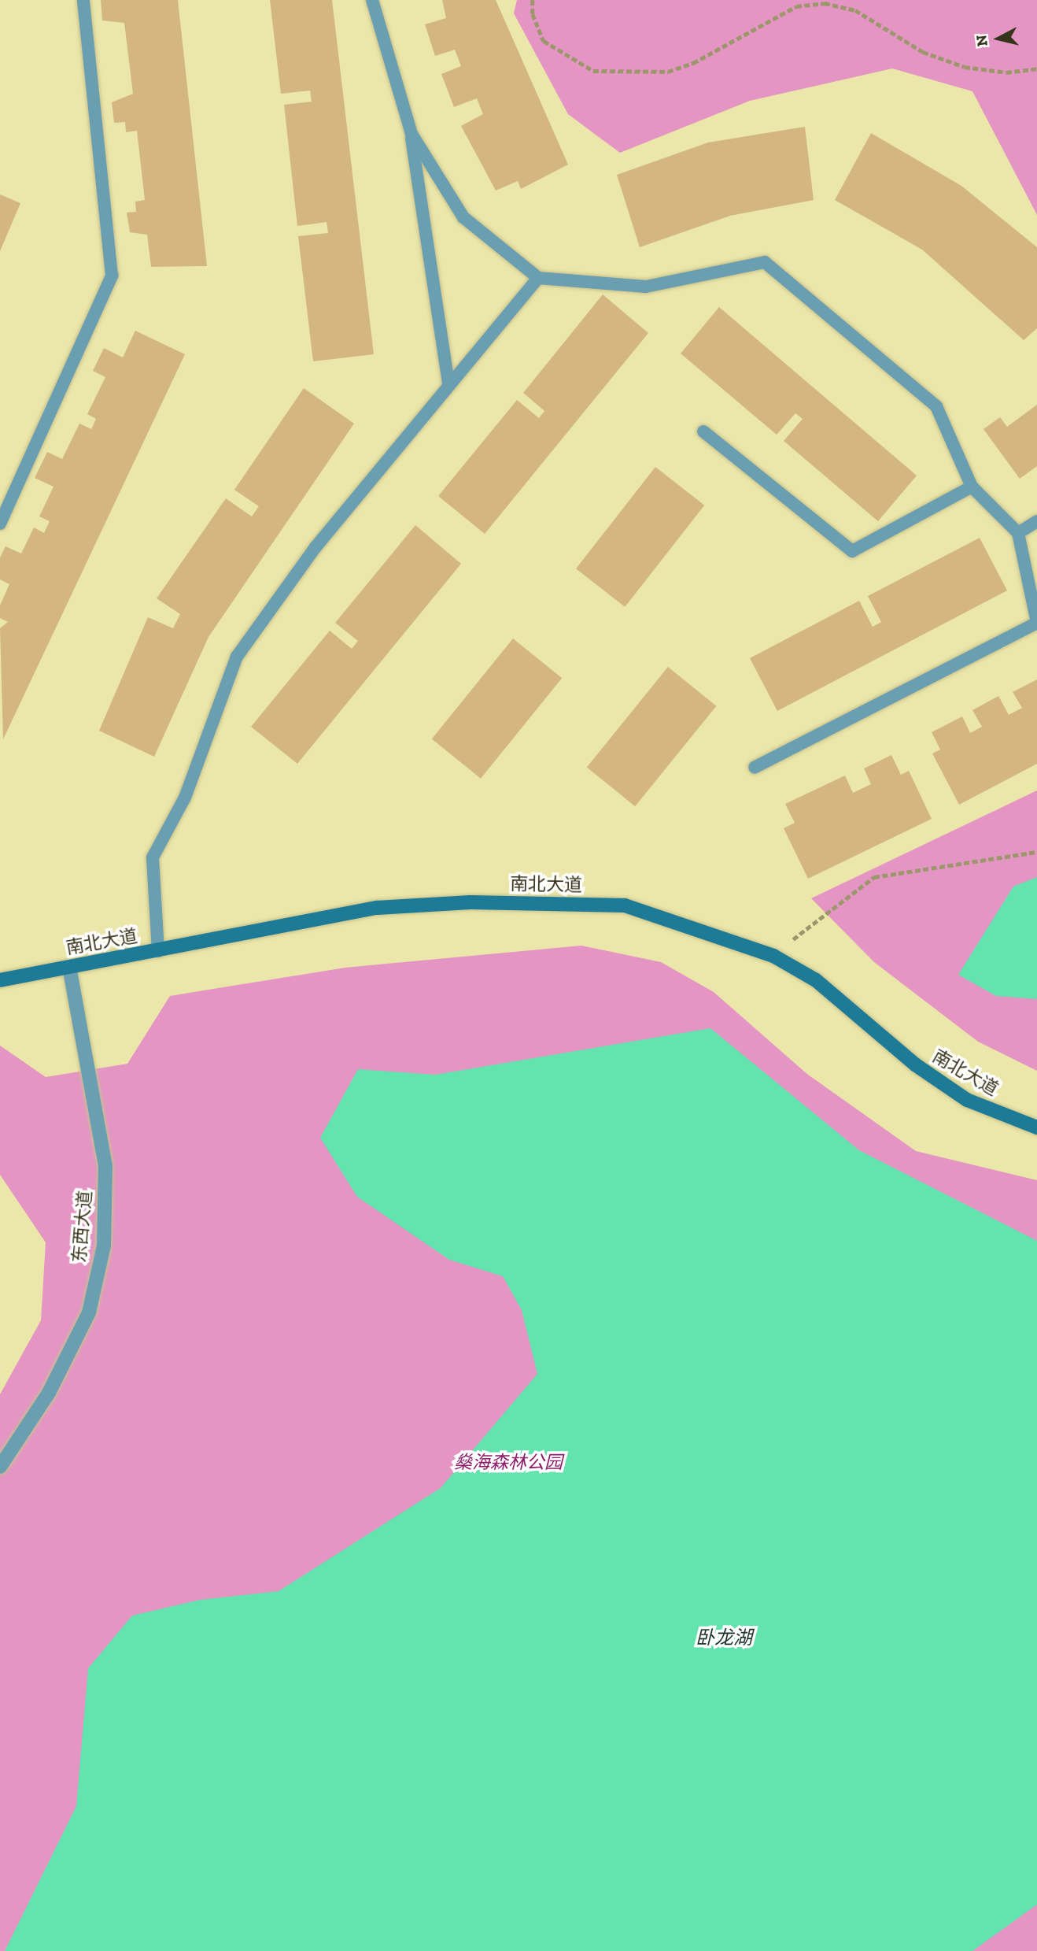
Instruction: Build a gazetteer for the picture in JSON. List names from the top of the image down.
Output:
{
  "streets": {
    "street": ["南北大道", "东西大道"]
  },
  "crossings": [
    ["南北大道", "东西大道"]
  ],
  "water": ["卧龙湖"],
  "parks": ["燊海森林公园"],
  "north": "left"
}
